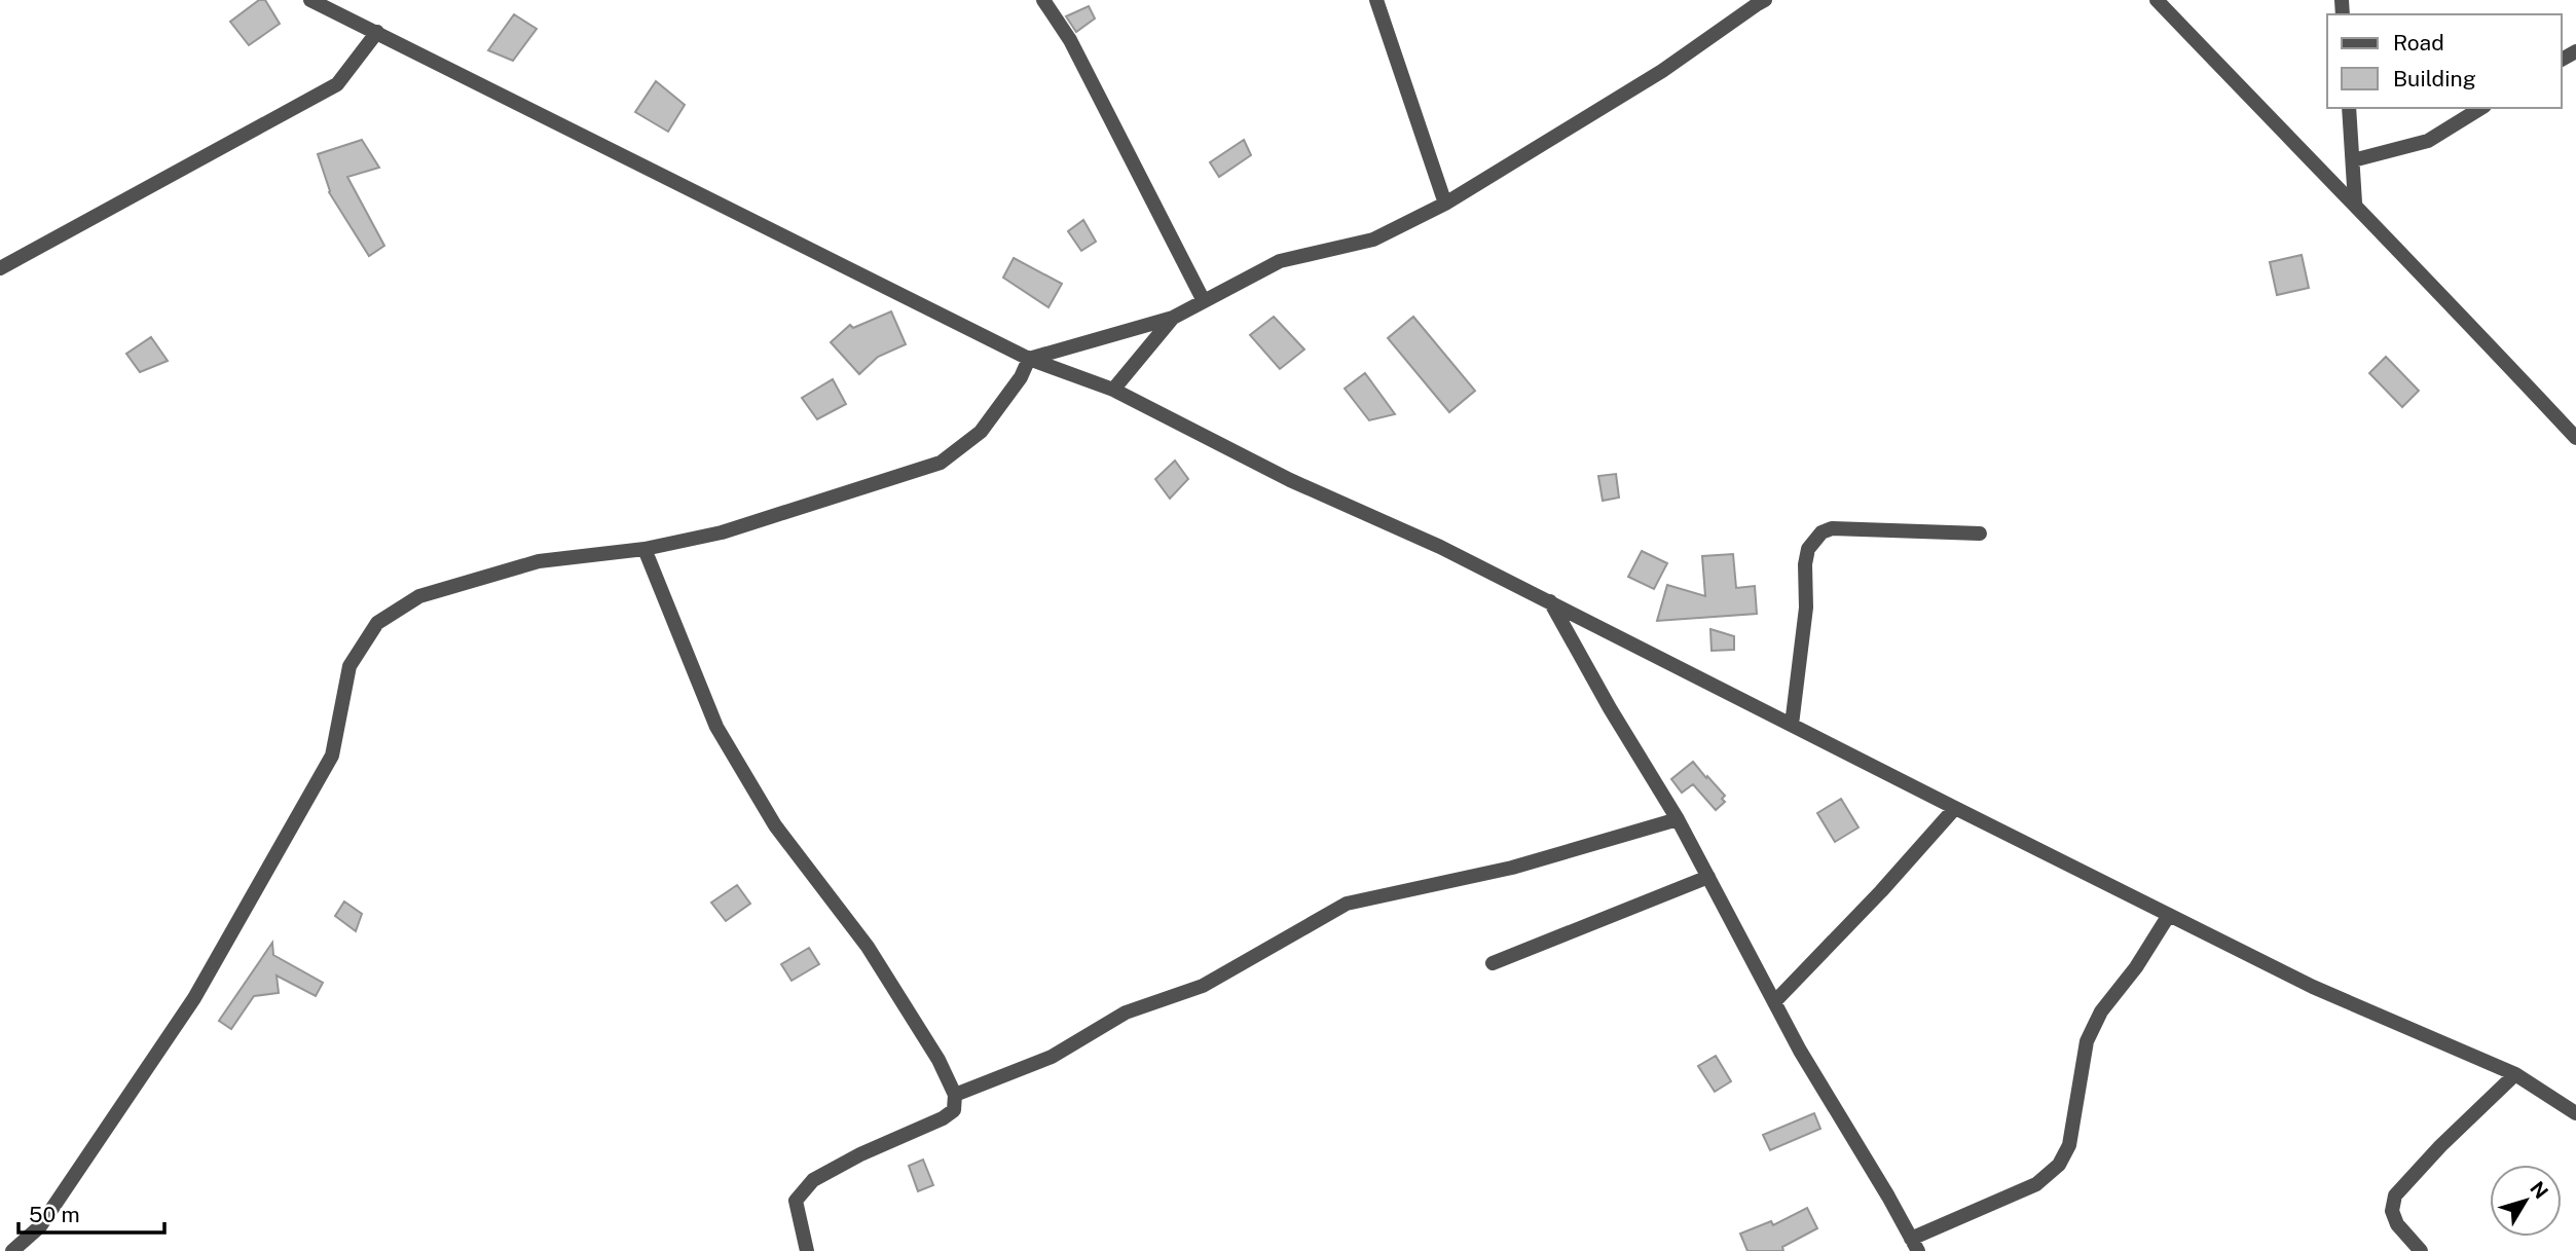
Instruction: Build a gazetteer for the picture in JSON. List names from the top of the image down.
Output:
{
  "legend": ["Road", "Building"],
  "scale_bar": "50 m",
  "north": "top right"
}
